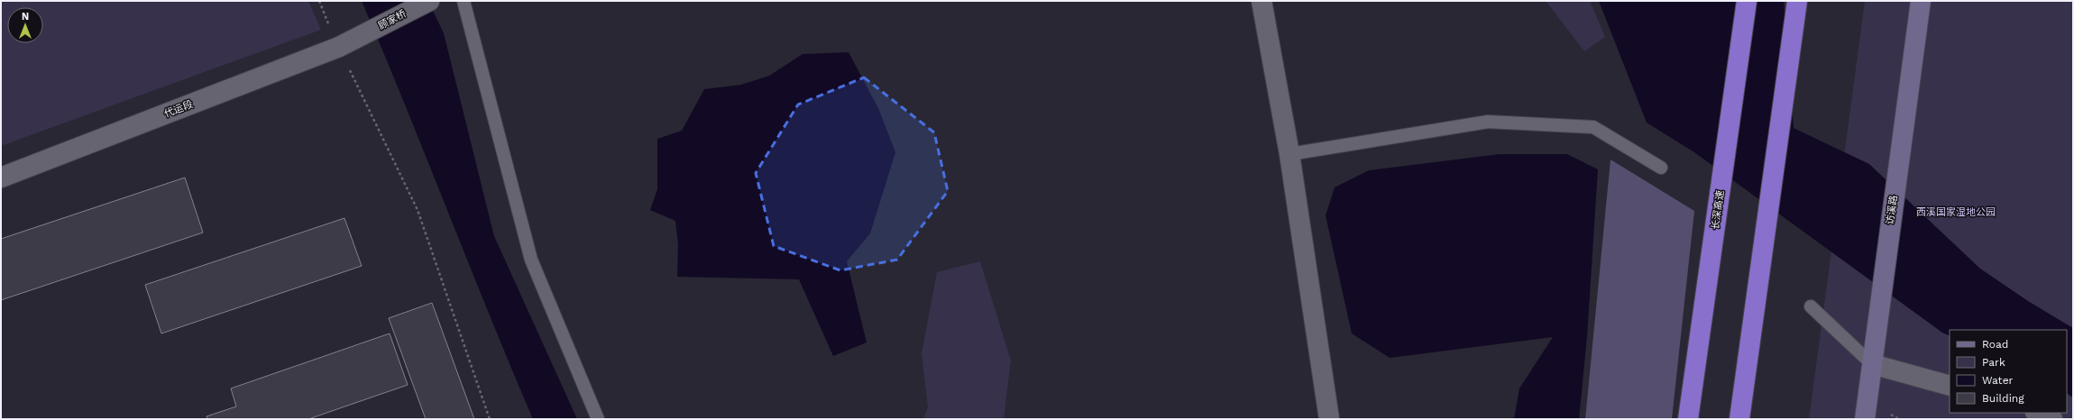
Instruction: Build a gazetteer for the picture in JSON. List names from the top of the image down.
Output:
{
  "streets": {
    "highway": ["长深高速"],
    "street": ["顾家桥", "代运段", "访溪路"]
  },
  "crossings": [
    ["顾家桥", "代运段"]
  ],
  "parks": ["西溪国家湿地公园"],
  "legend": [
    "Road",
    "Park",
    "Water",
    "Building"
  ],
  "north": "top"
}
